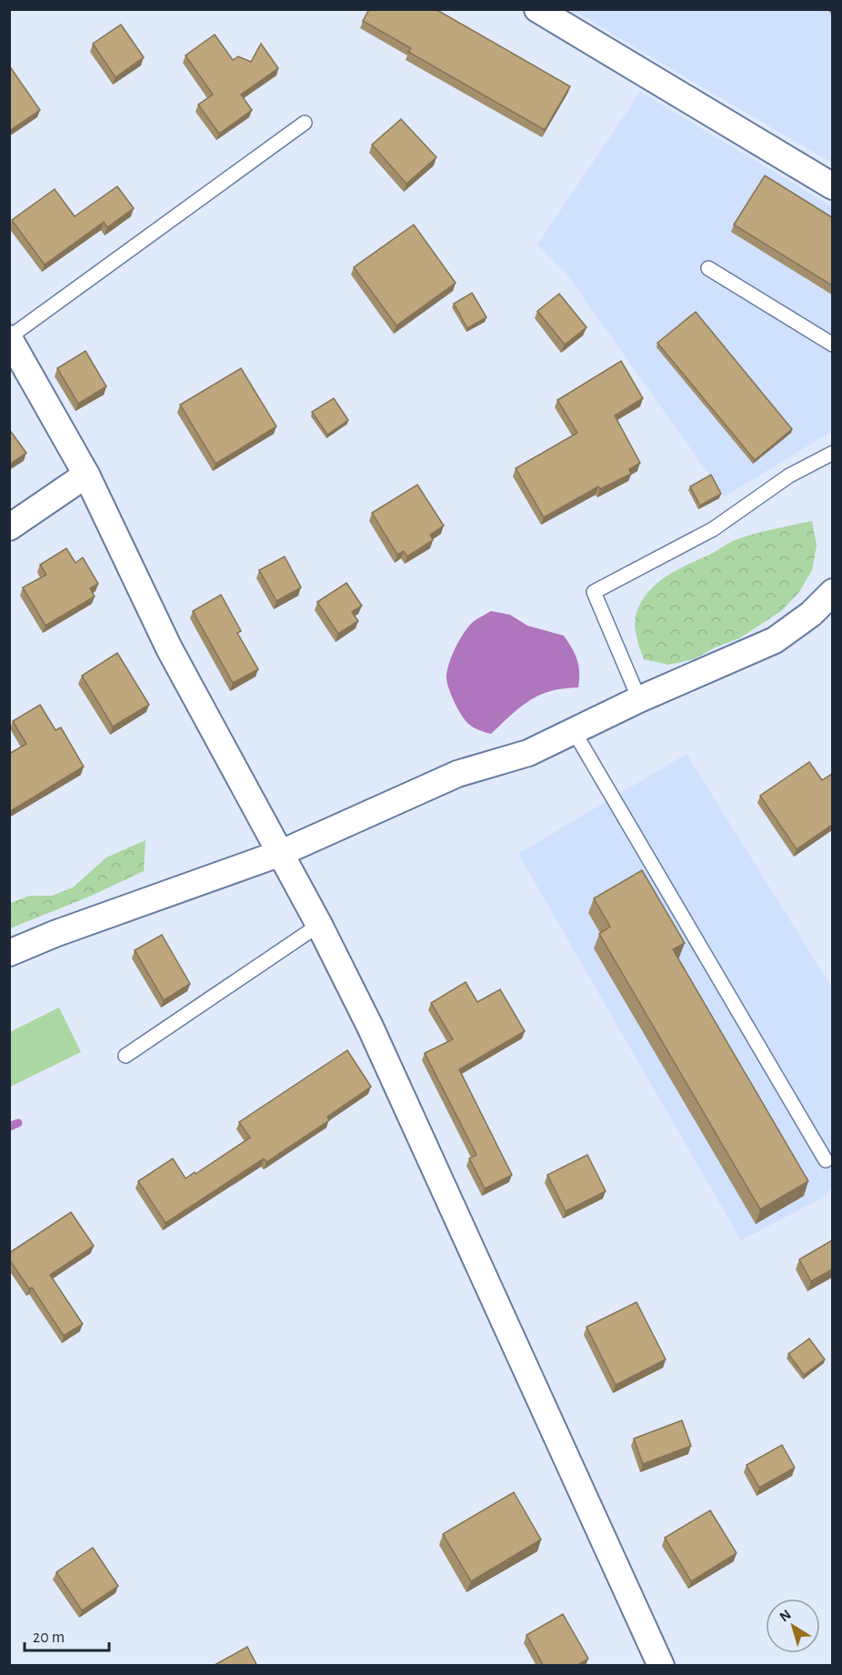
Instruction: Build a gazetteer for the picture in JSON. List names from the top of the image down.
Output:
{
  "scale_bar": "20 m",
  "north": "top left"
}
